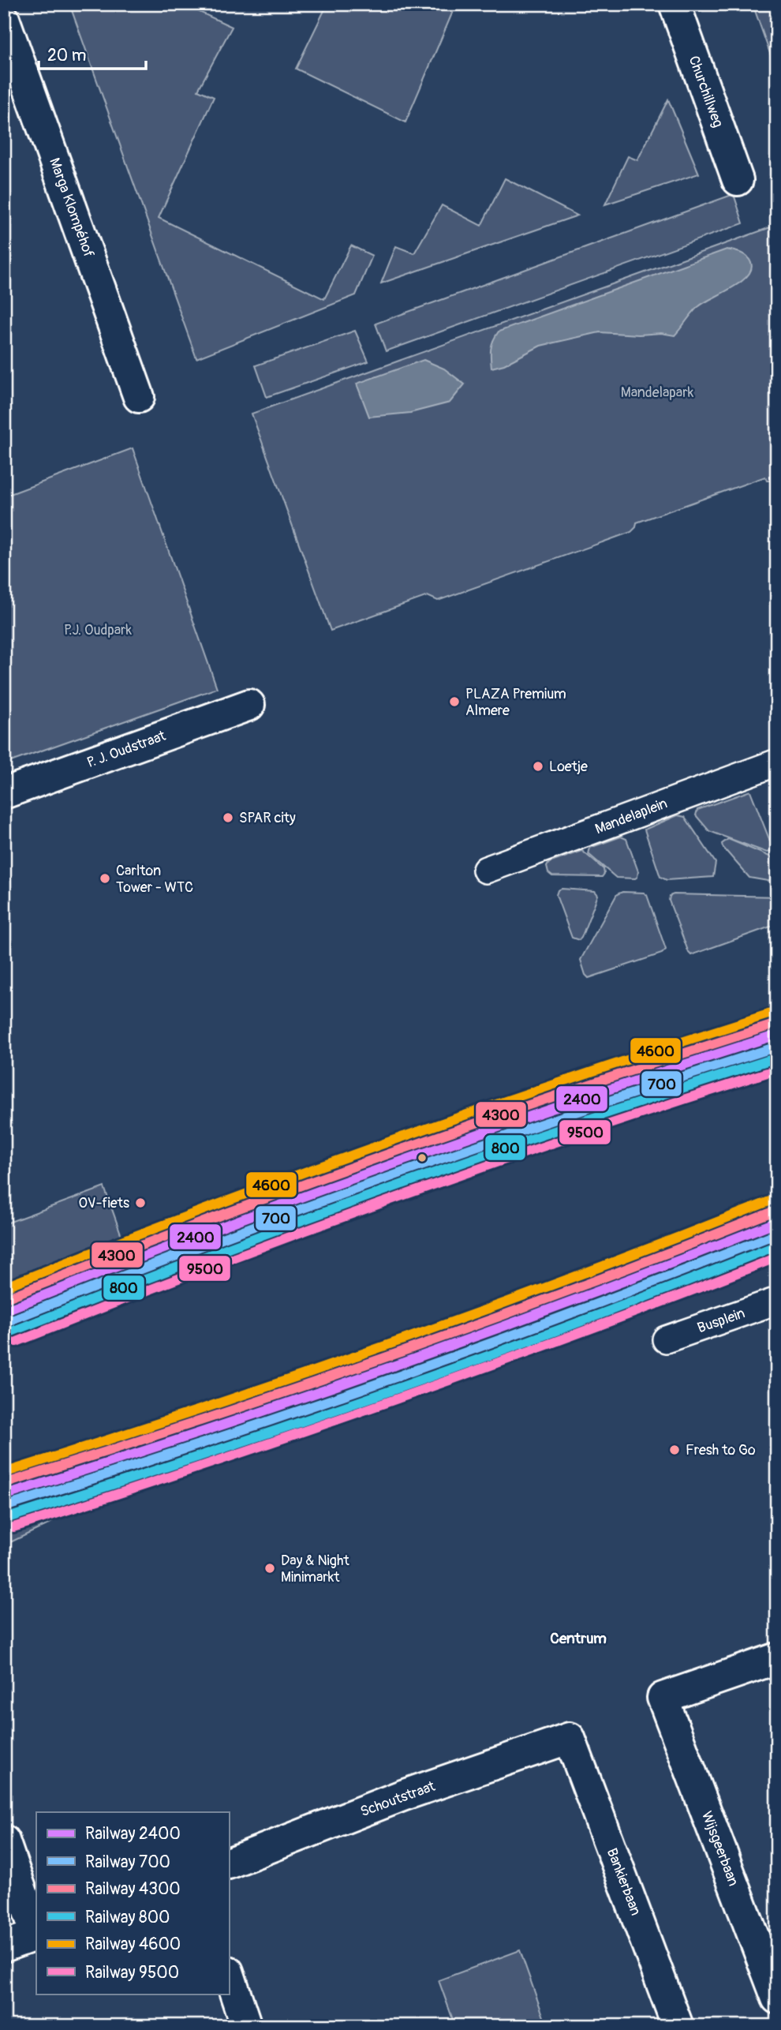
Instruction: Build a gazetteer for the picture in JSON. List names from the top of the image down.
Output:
{
  "streets": {
    "street": [
      "Churchillweg",
      "Marga Klompéhof",
      "P. J. Oudstraat",
      "Mandelaplein",
      "Busplein",
      "Schoutstraat",
      "Wijsgeerbaan",
      "Bankierbaan"
    ]
  },
  "crossings": [
    ["Schoutstraat", "Bankierbaan"]
  ],
  "districts": ["Centrum"],
  "parks": ["Mandelapark", "P.J. Oudpark"],
  "places": [
    "PLAZA Premium Almere",
    "Loetje",
    "SPAR city",
    "Carlton Tower - WTC",
    "OV-fiets",
    "Fresh to Go",
    "Day & Night Minimarkt"
  ],
  "lines": [
    "rail line 4600",
    "rail line 4300",
    "rail line 2400",
    "rail line 700",
    "rail line 800",
    "rail line 9500"
  ],
  "legend": [
    "Railway 2400",
    "Railway 700",
    "Railway 4300",
    "Railway 800",
    "Railway 4600",
    "Railway 9500"
  ],
  "scale_bar": "20 m"
}
